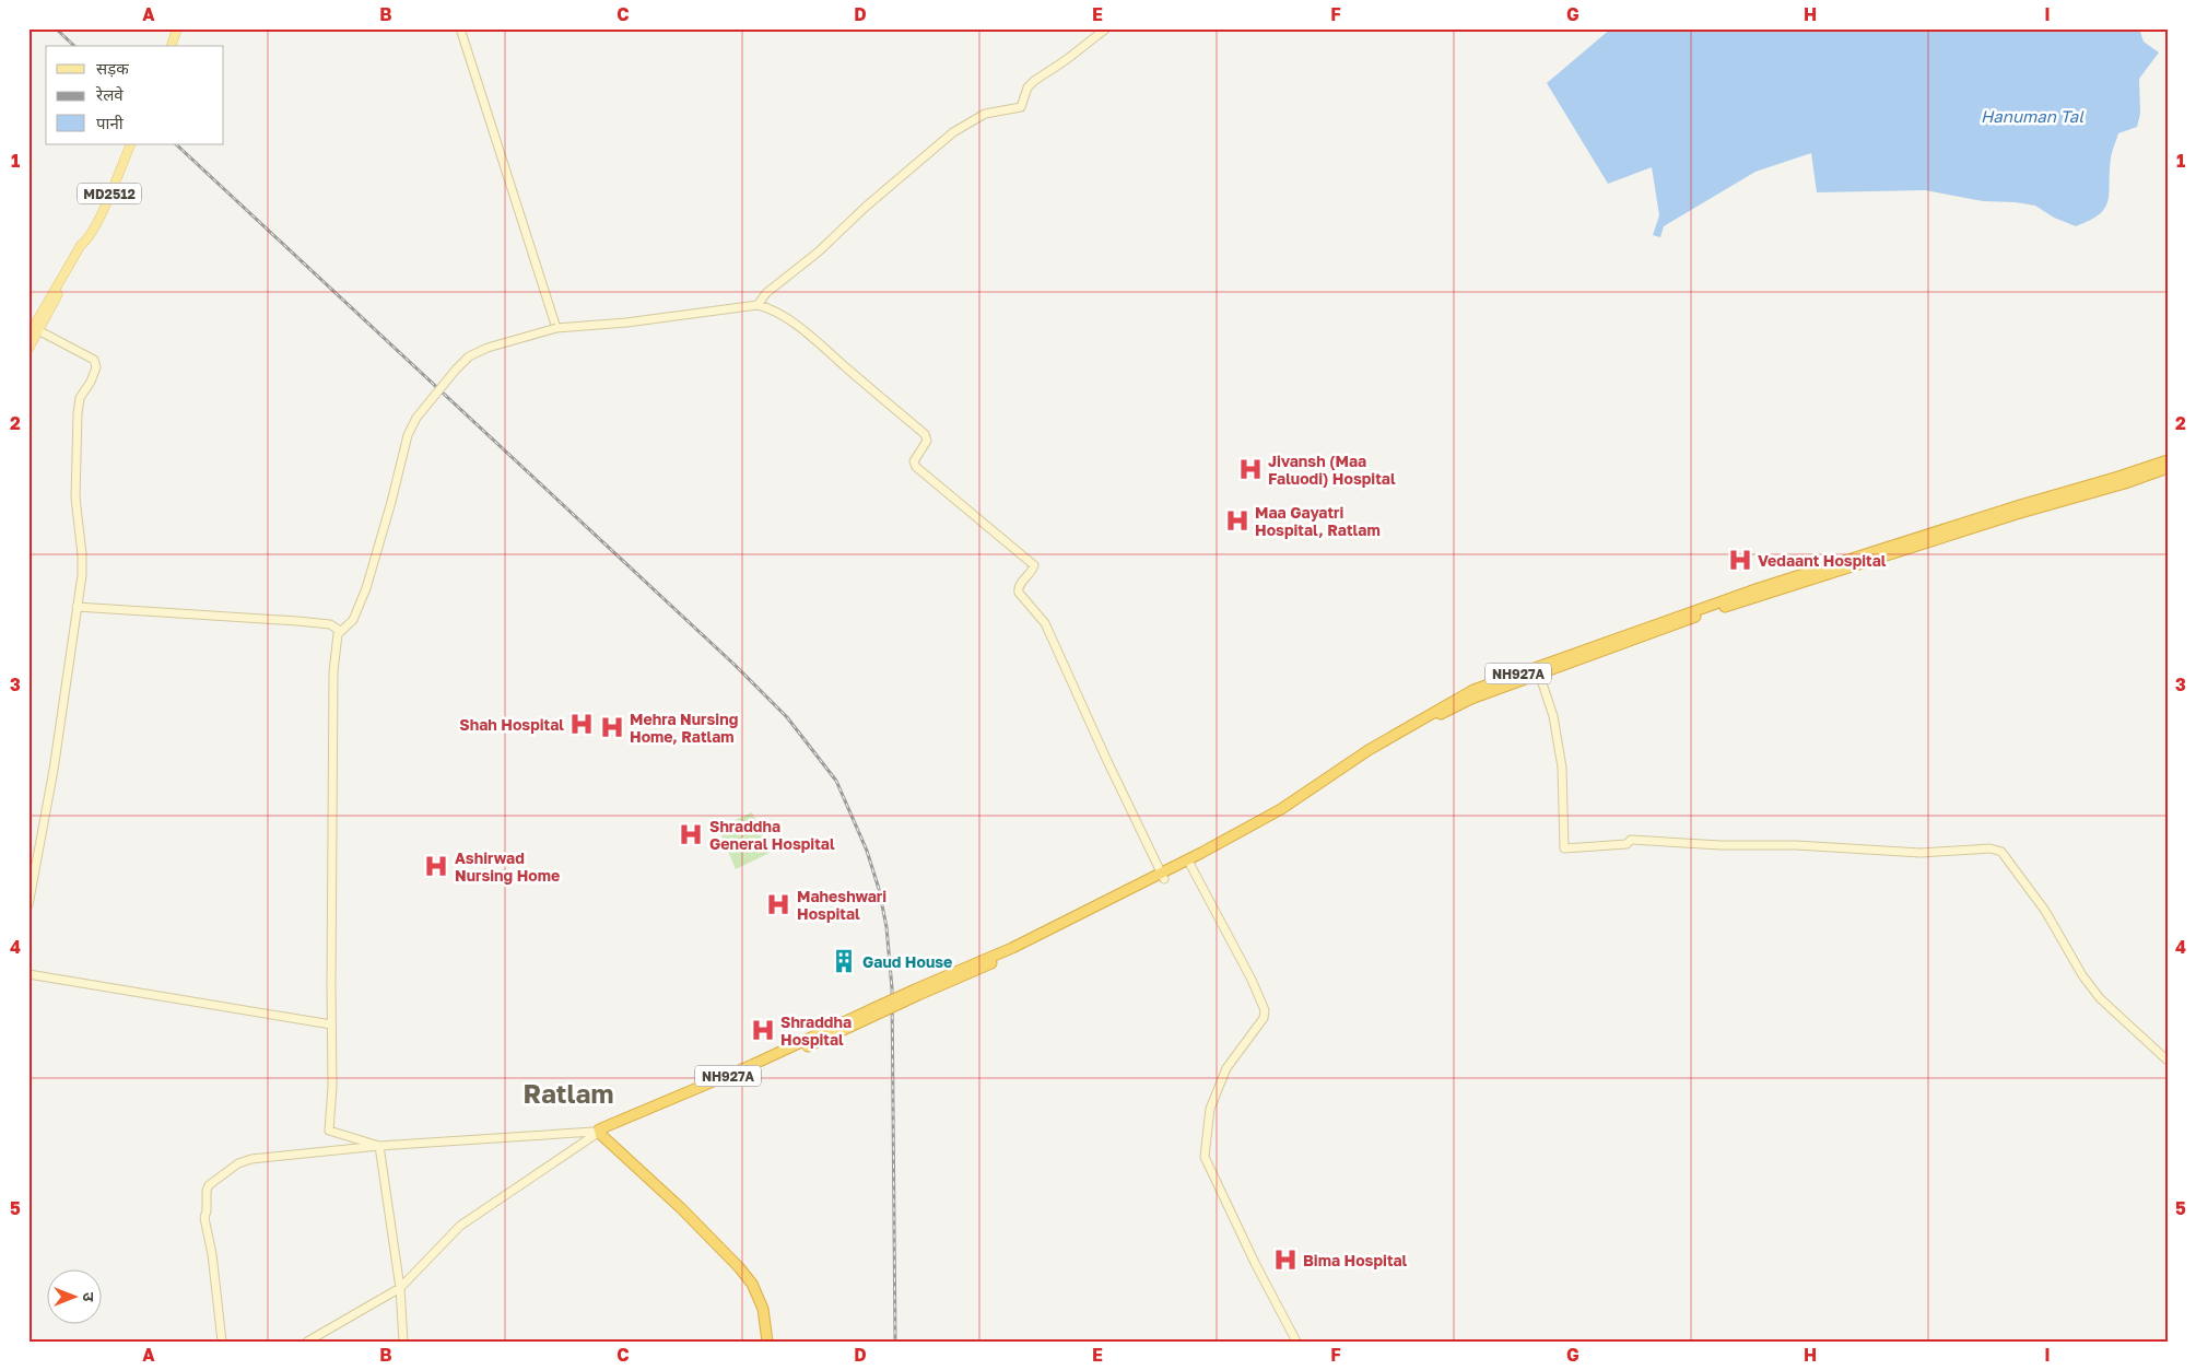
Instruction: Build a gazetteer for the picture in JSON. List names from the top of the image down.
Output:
{
  "streets": {
    "highway": ["NH927A"],
    "main road": ["MD2512"]
  },
  "districts": ["Ratlam"],
  "water": ["Hanuman Tal"],
  "places": {
    "hospital": [
      "Jivansh (Maa Faluodi) Hospital",
      "Maa Gayatri Hospital, Ratlam",
      "Vedaant Hospital",
      "Shah Hospital",
      "Mehra Nursing Home, Ratlam",
      "Shraddha General Hospital",
      "Ashirwad Nursing Home",
      "Maheshwari Hospital",
      "Shraddha Hospital",
      "Bima Hospital"
    ],
    "building": ["Gaud House"]
  },
  "legend": ["सड़क", "रेलवे", "पानी"],
  "north": "right",
  "grid": {
    "columns": [
      "A",
      "B",
      "C",
      "D",
      "E",
      "F",
      "G",
      "H",
      "I"
    ],
    "rows": [
      "1",
      "2",
      "3",
      "4",
      "5"
    ]
  }
}
